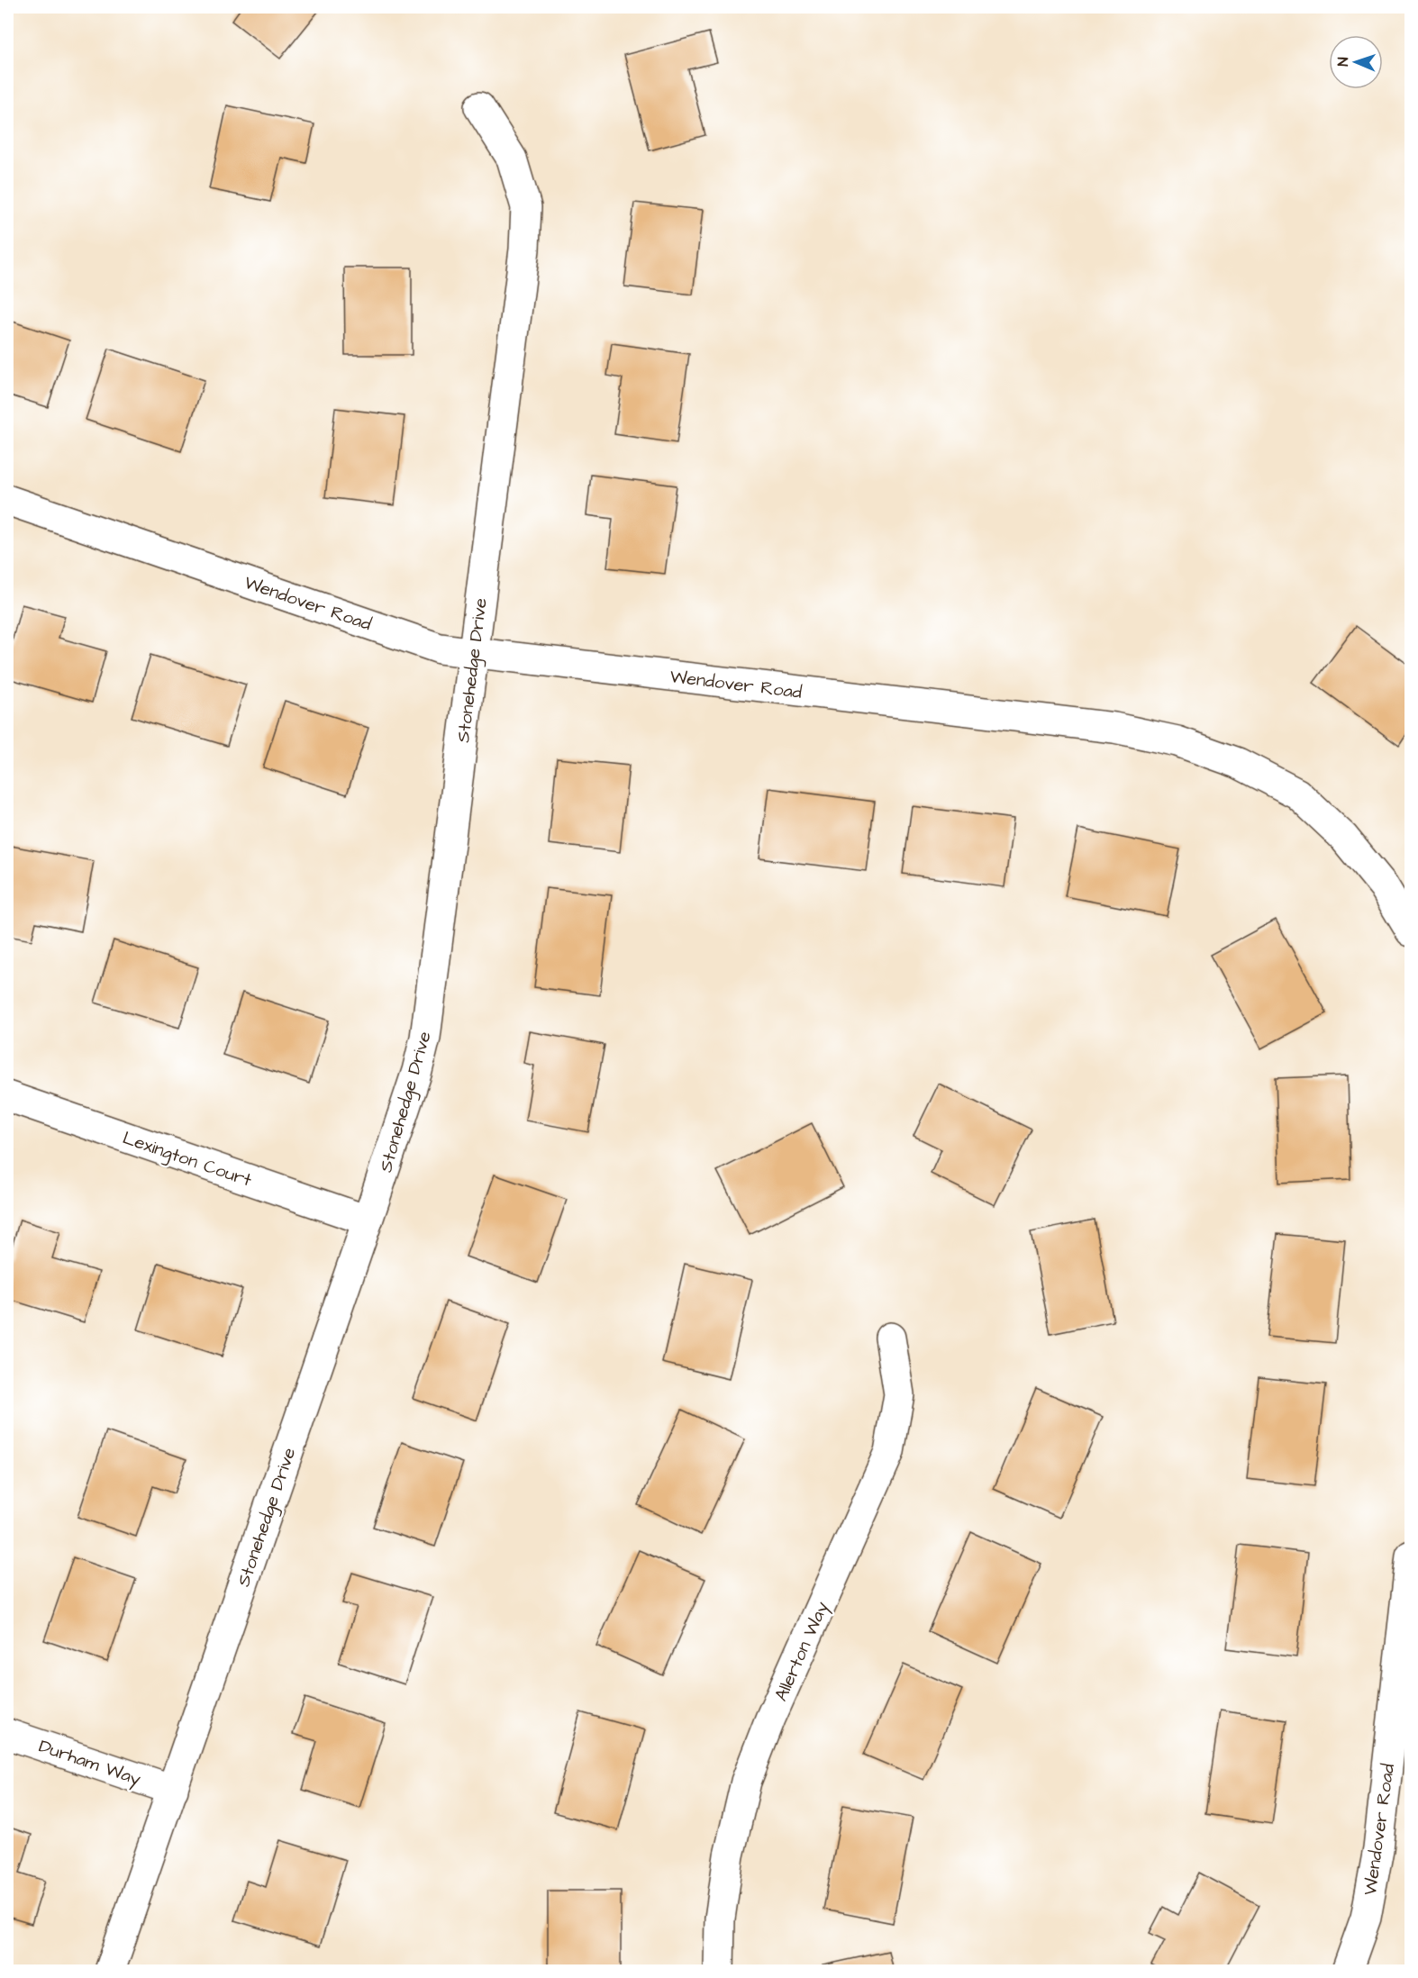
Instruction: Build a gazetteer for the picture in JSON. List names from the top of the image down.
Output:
{
  "streets": {
    "street": [
      "Wendover Road",
      "Stonehedge Drive",
      "Lexington Court",
      "Allerton Way",
      "Durham Way"
    ]
  },
  "crossings": [
    ["Wendover Road", "Stonehedge Drive"],
    ["Stonehedge Drive", "Lexington Court"],
    ["Stonehedge Drive", "Durham Way"]
  ],
  "north": "left"
}
